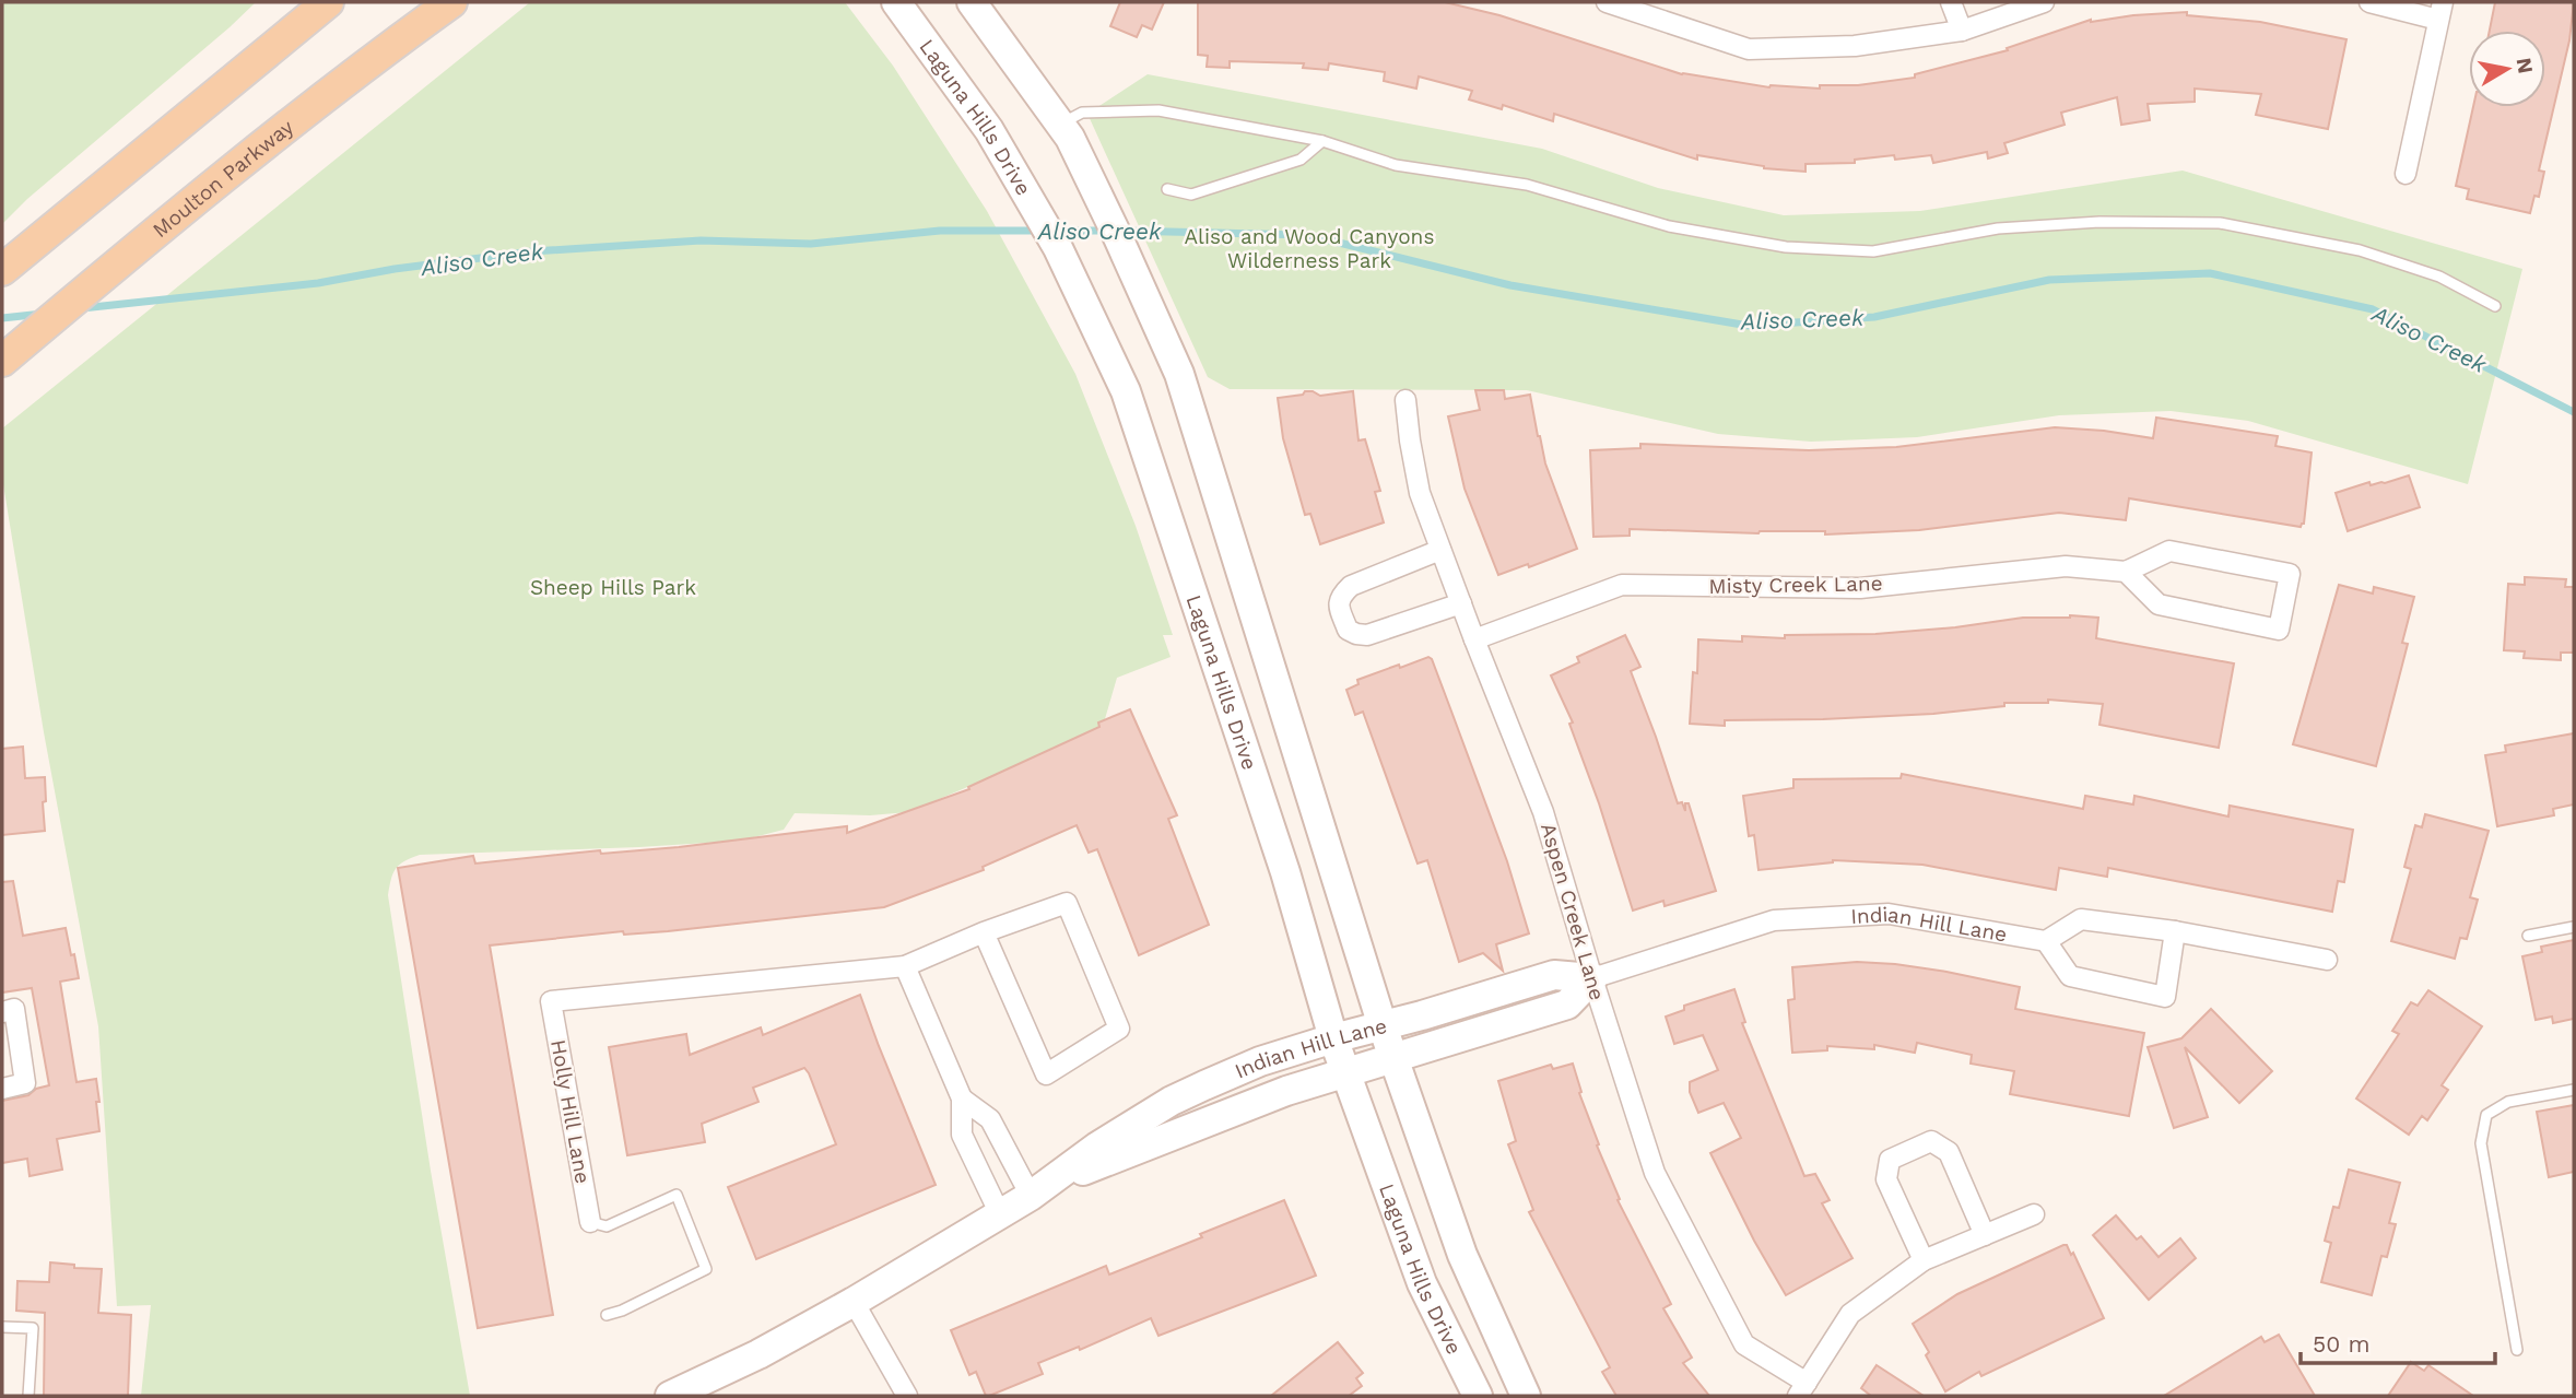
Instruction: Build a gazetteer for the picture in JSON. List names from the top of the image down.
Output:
{
  "streets": {
    "main road": ["Laguna Hills Drive", "Moulton Parkway", "Indian Hill Lane"],
    "street": ["Misty Creek Lane", "Aspen Creek Lane", "Holly Hill Lane"]
  },
  "crossings": [
    ["Laguna Hills Drive", "Indian Hill Lane"],
    ["Misty Creek Lane", "Aspen Creek Lane"],
    ["Aspen Creek Lane", "Indian Hill Lane"]
  ],
  "water": ["Aliso Creek"],
  "parks": ["Aliso and Wood Canyons Wilderness Park", "Sheep Hills Park"],
  "scale_bar": "50 m",
  "north": "right"
}
